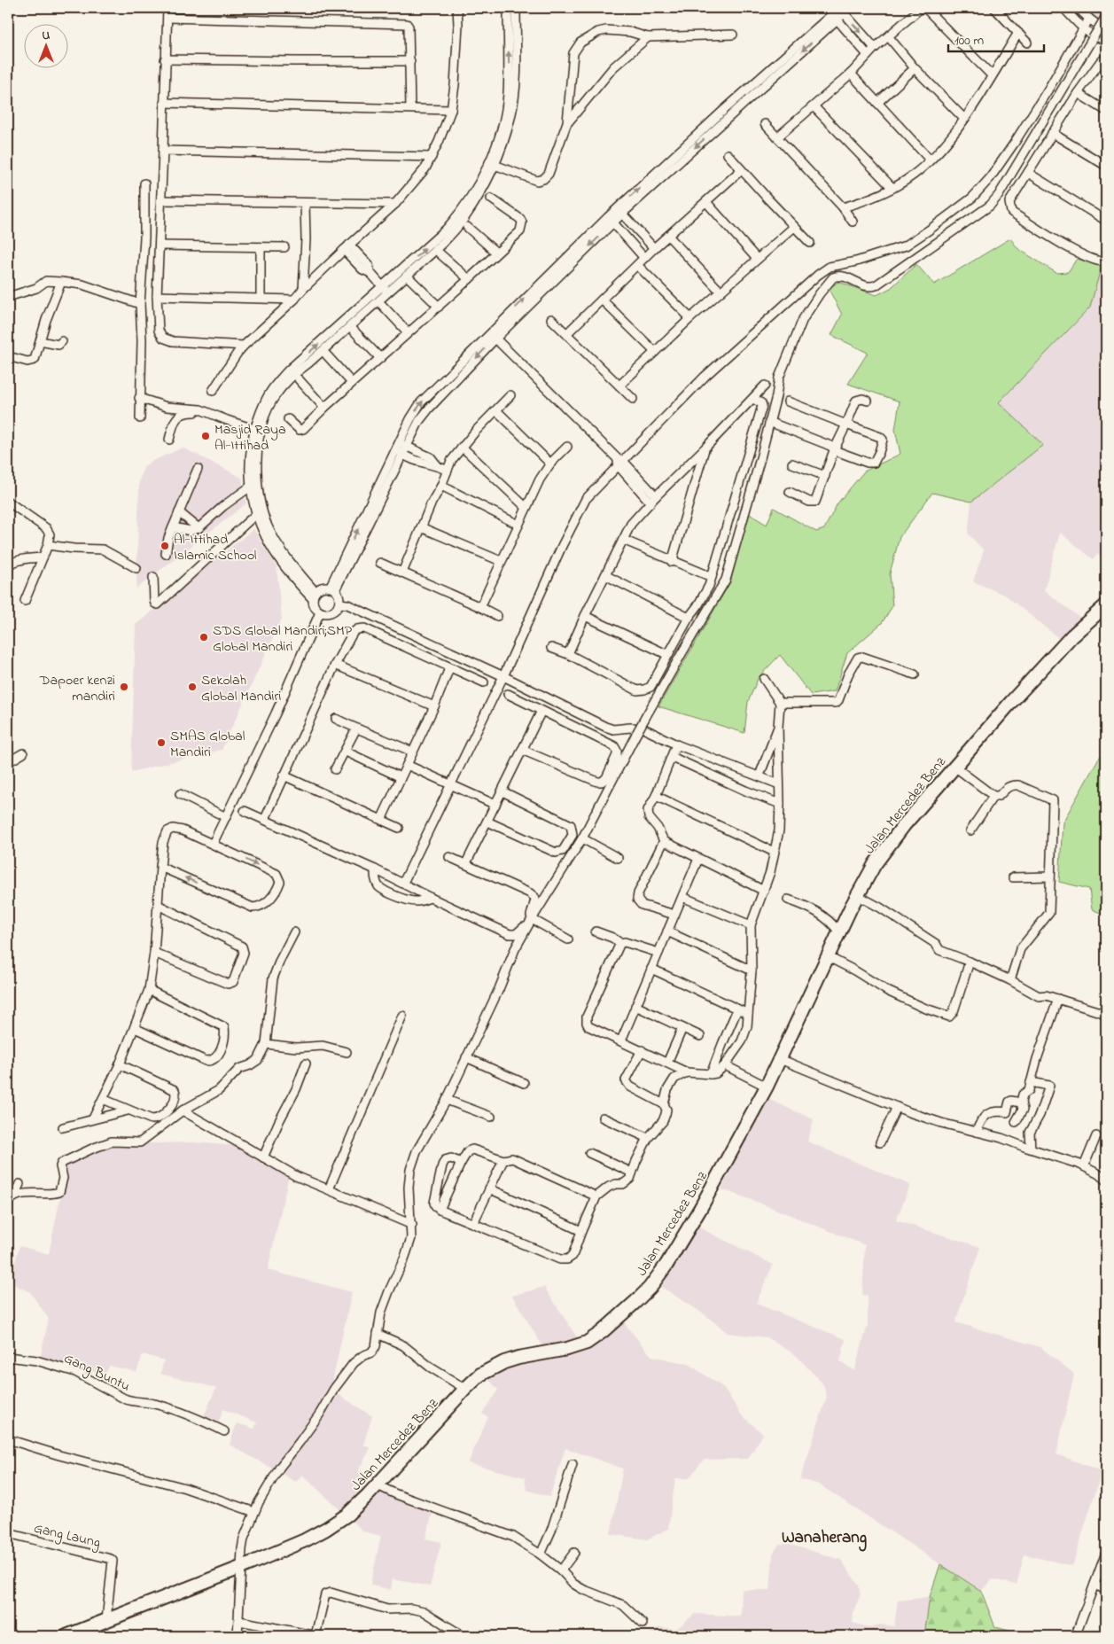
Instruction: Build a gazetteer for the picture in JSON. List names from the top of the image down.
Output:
{
  "streets": {
    "main road": ["Jalan Mercedez Benz"],
    "street": ["Gang Buntu", "Gang Laung"]
  },
  "crossings": [
    ["Jalan Mercedez Benz", "Gang Laung"]
  ],
  "districts": ["Wanaherang"],
  "places": [
    "Masjid Raya Al-Ittihad",
    "Al-Ittihad Islamic School",
    "SDS Global Mandiri;SMP Global Mandiri",
    "Dapoer kenzi mandiri",
    "Sekolah Global Mandiri",
    "SMAS Global Mandiri"
  ],
  "scale_bar": "100 m",
  "north": "top"
}
